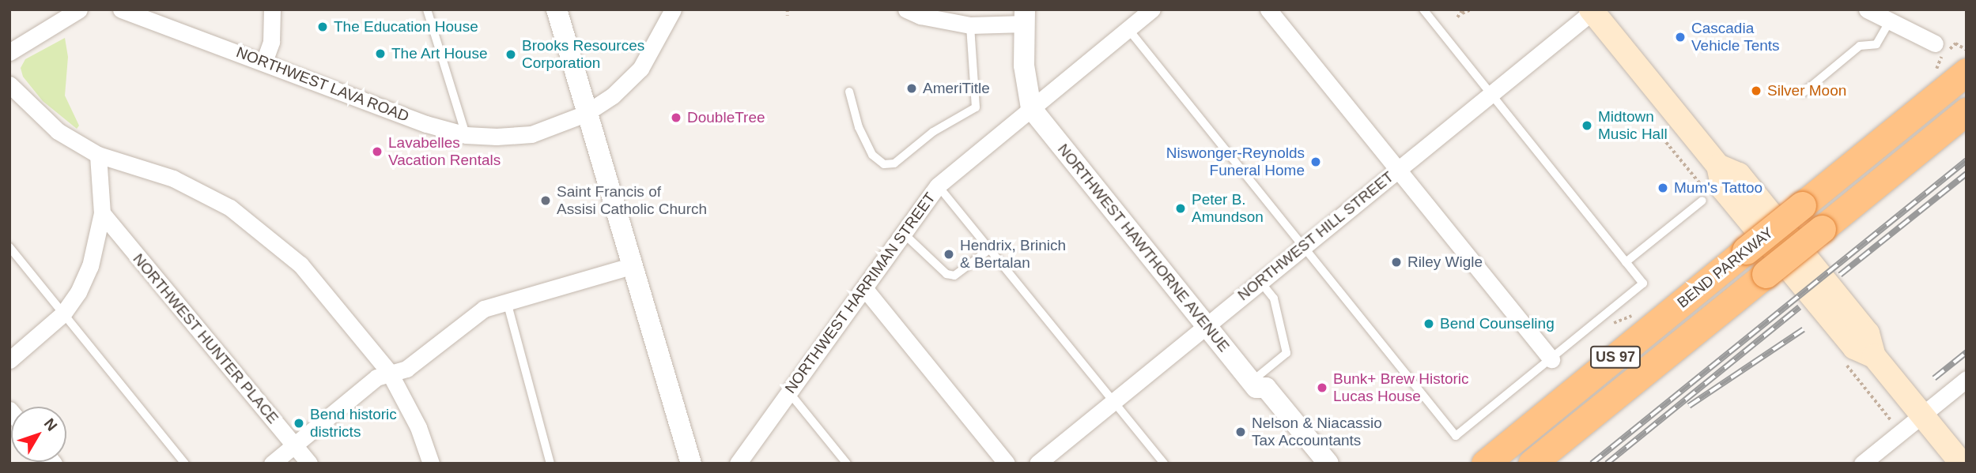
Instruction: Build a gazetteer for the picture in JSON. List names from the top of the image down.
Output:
{
  "streets": {
    "highway": ["BEND PARKWAY", "US 97"],
    "street": [
      "NORTHWEST LAVA ROAD",
      "NORTHWEST HILL STREET",
      "NORTHWEST HAWTHORNE AVENUE",
      "NORTHWEST HARRIMAN STREET",
      "NORTHWEST HUNTER PLACE"
    ]
  },
  "crossings": [
    ["NORTHWEST HILL STREET", "NORTHWEST HAWTHORNE AVENUE"],
    ["NORTHWEST HAWTHORNE AVENUE", "NORTHWEST HARRIMAN STREET"]
  ],
  "places": [
    "The Education House",
    "Cascadia Vehicle Tents",
    "The Art House",
    "Brooks Resources Corporation",
    "AmeriTitle",
    "Silver Moon",
    "DoubleTree",
    "Midtown Music Hall",
    "Lavabelles Vacation Rentals",
    "Niswonger-Reynolds Funeral Home",
    "Mum's Tattoo",
    "Saint Francis of Assisi Catholic Church",
    "Peter B. Amundson",
    "Hendrix, Brinich & Bertalan",
    "Riley Wigle",
    "Bend Counseling",
    "Bunk+ Brew Historic Lucas House",
    "Bend historic districts",
    "Nelson & Niacassio Tax Accountants"
  ],
  "north": "top right"
}
